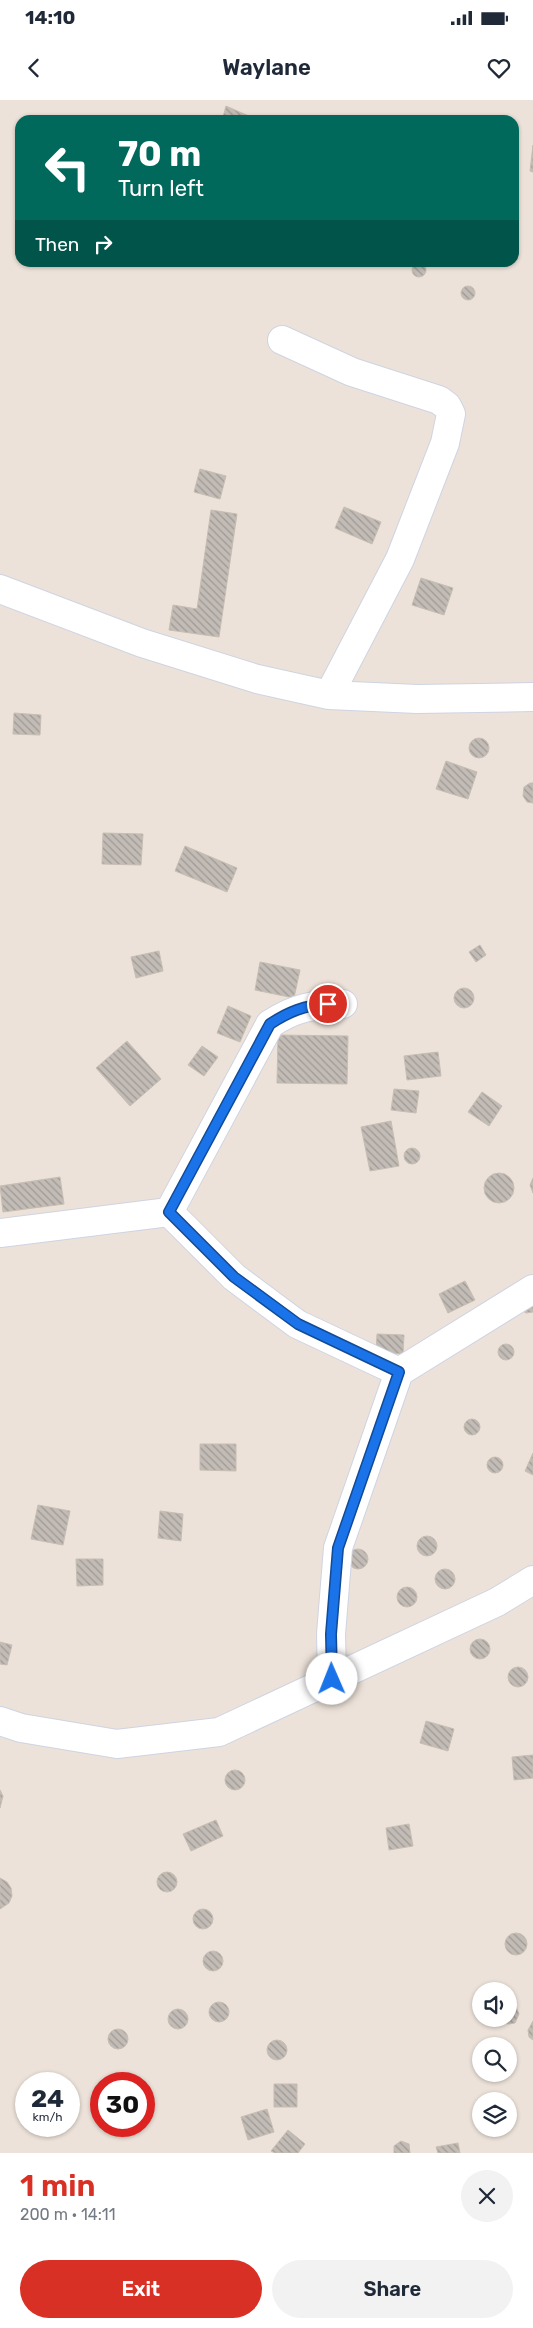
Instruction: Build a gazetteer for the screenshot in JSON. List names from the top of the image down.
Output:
{
  "page": {
    "status": "14:10",
    "header": "Waylane",
    "turn": ["70 m", "Turn left"],
    "then": "Then",
    "speed": "24 km/h",
    "limit": "30",
    "heading": ["1 min", "200 m · 14:11"],
    "buttons": ["Exit", "Share"]
  }
}
